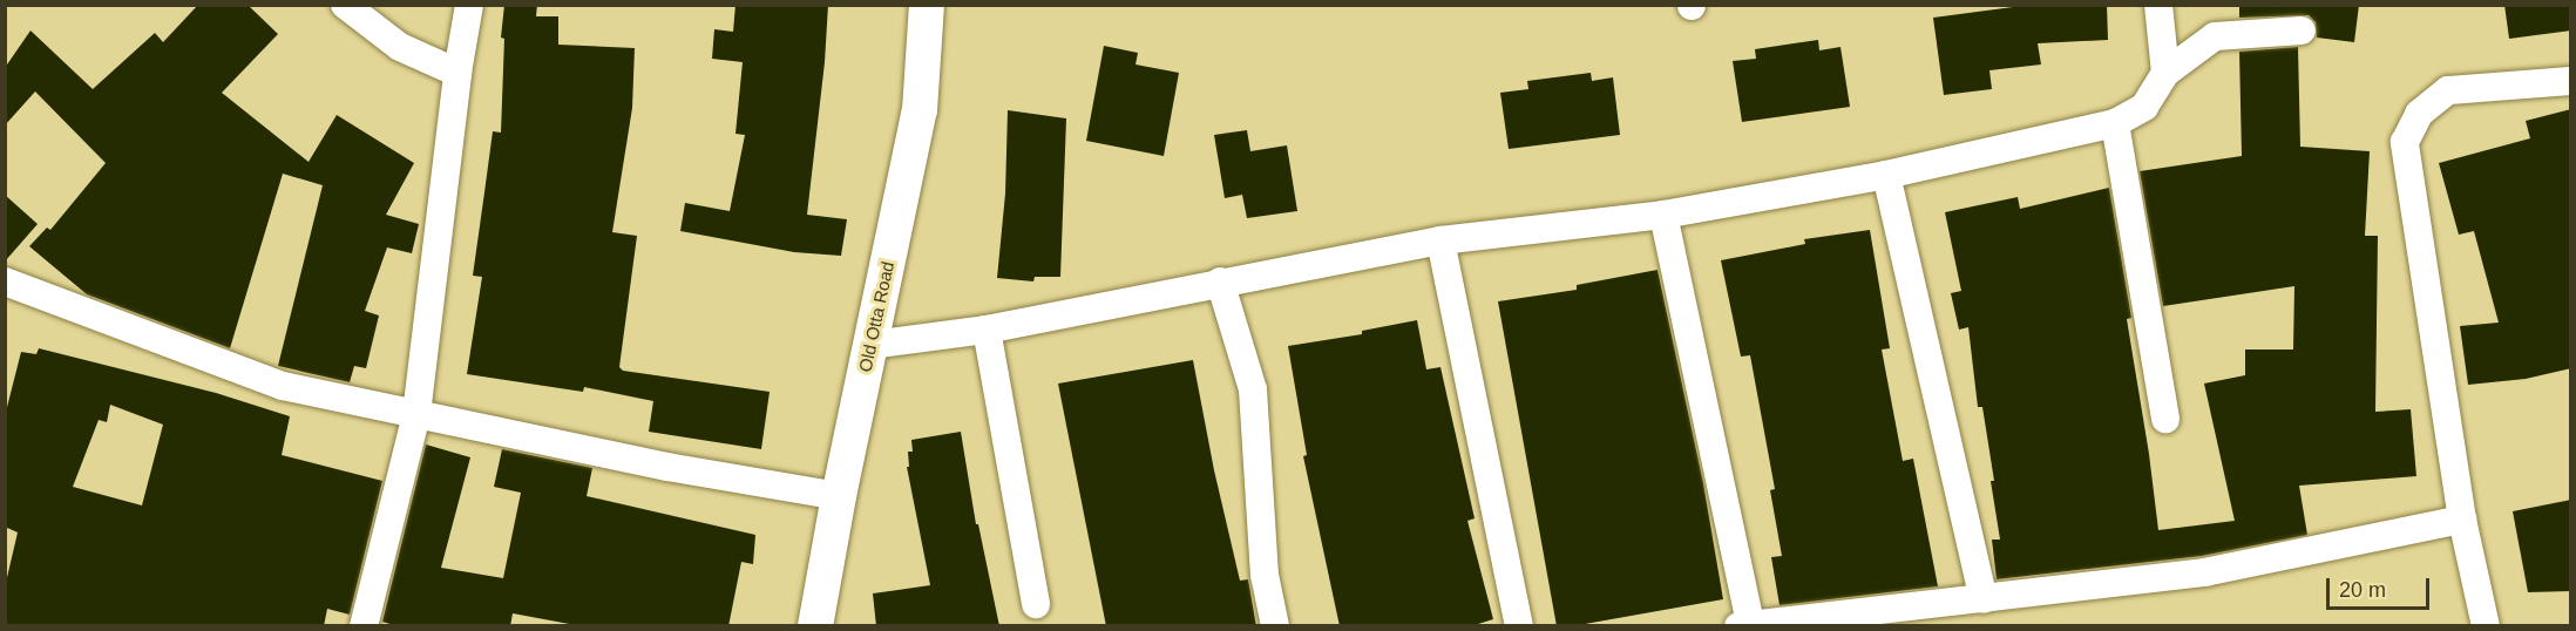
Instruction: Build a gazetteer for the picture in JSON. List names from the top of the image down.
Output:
{
  "streets": {
    "street": ["Old Otta Road"]
  },
  "scale_bar": "20 m"
}
